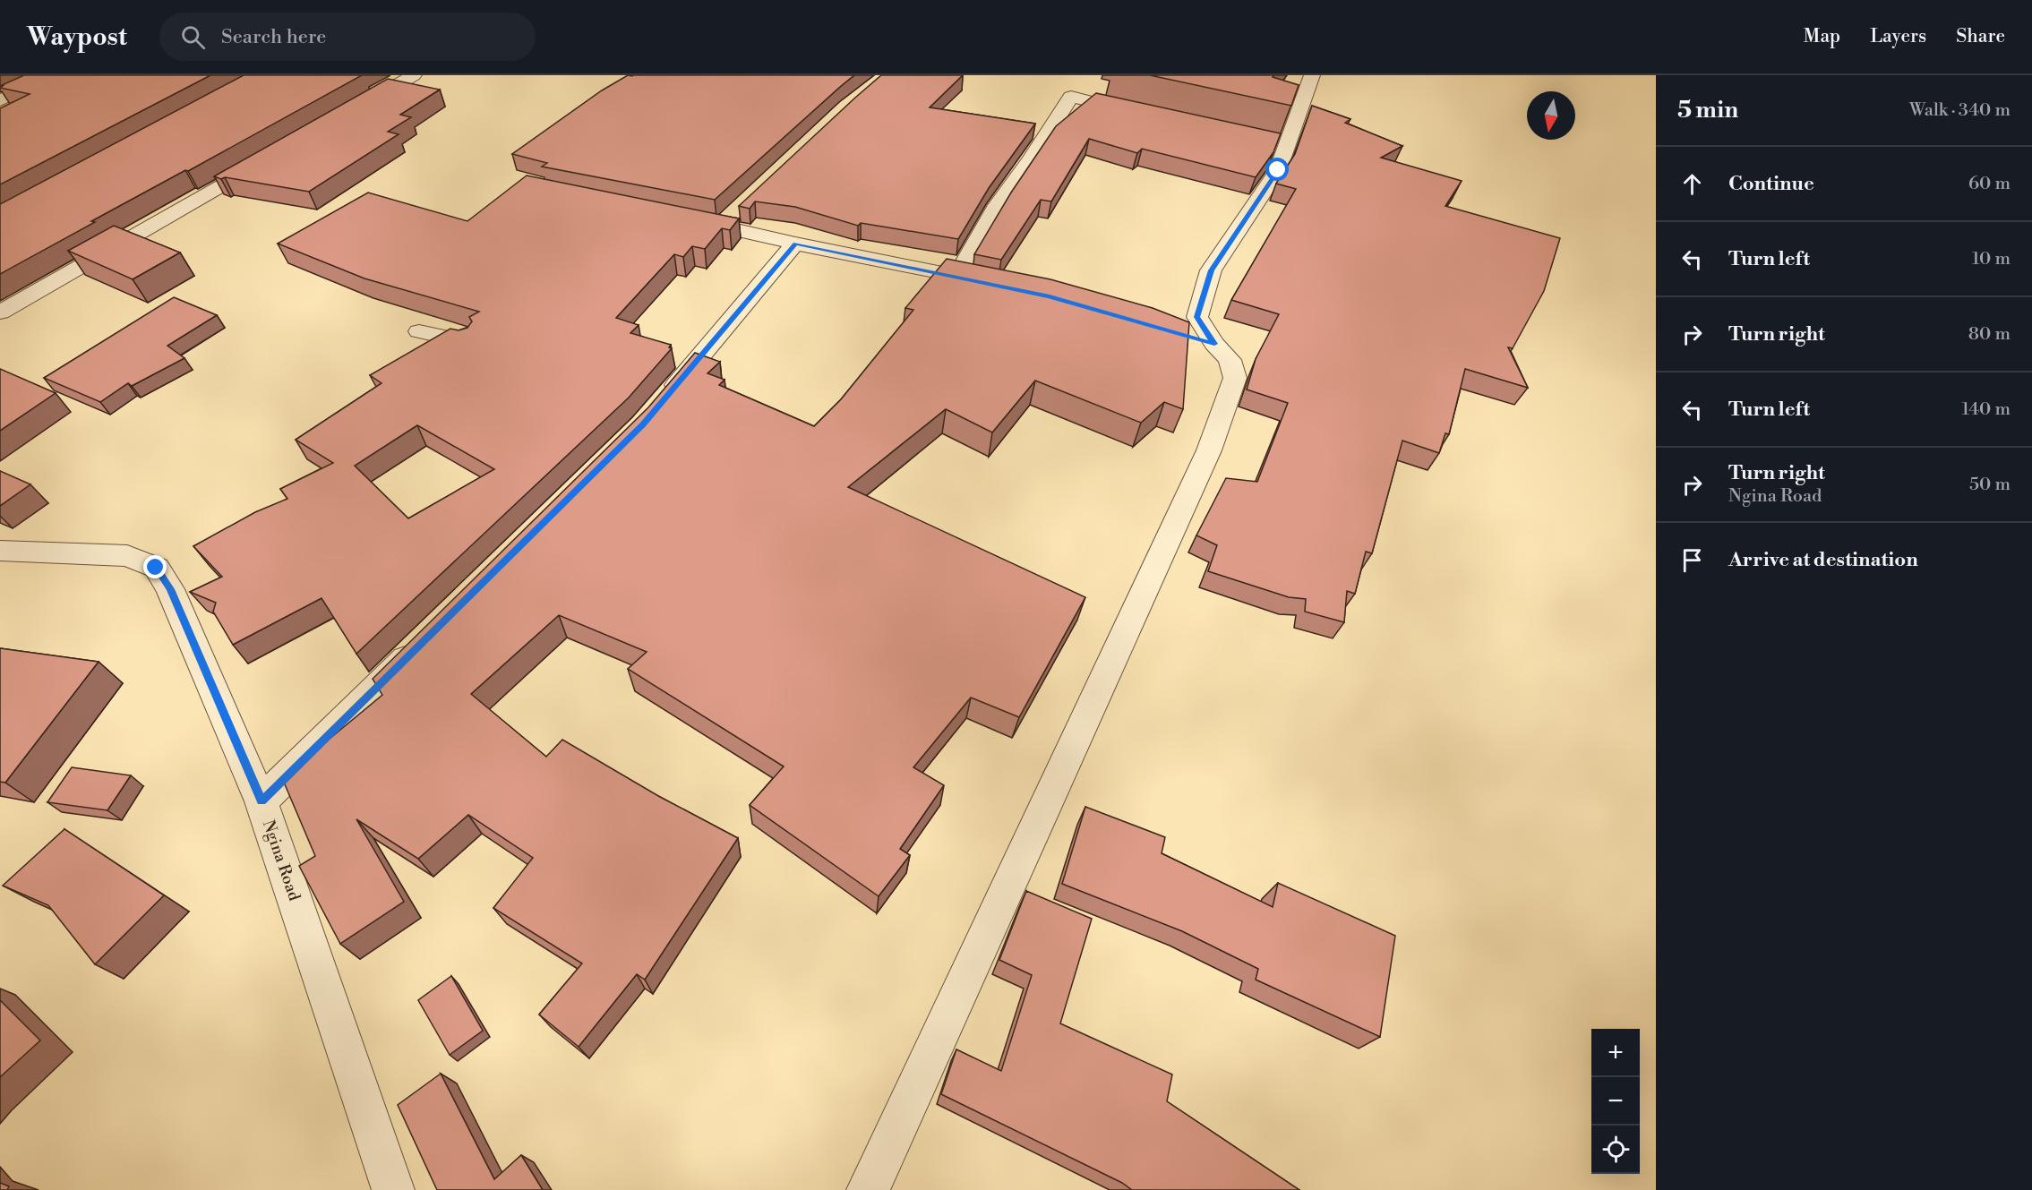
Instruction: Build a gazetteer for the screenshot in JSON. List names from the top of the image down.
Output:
{
  "streets": {
    "street": ["Ngina Road"]
  },
  "north": "bottom",
  "page": {
    "header": "Waypost",
    "search": "Search here",
    "nav": ["Map", "Layers", "Share"],
    "heading": ["5 min", "Walk · 340 m"],
    "list": [
      ["Continue", "60 m"],
      ["Turn left", "10 m"],
      ["Turn right", "80 m"],
      ["Turn left", "140 m"],
      ["Turn right", "Ngina Road", "50 m"],
      "Arrive at destination"
    ],
    "map_buttons": ["+", "−"]
  }
}
